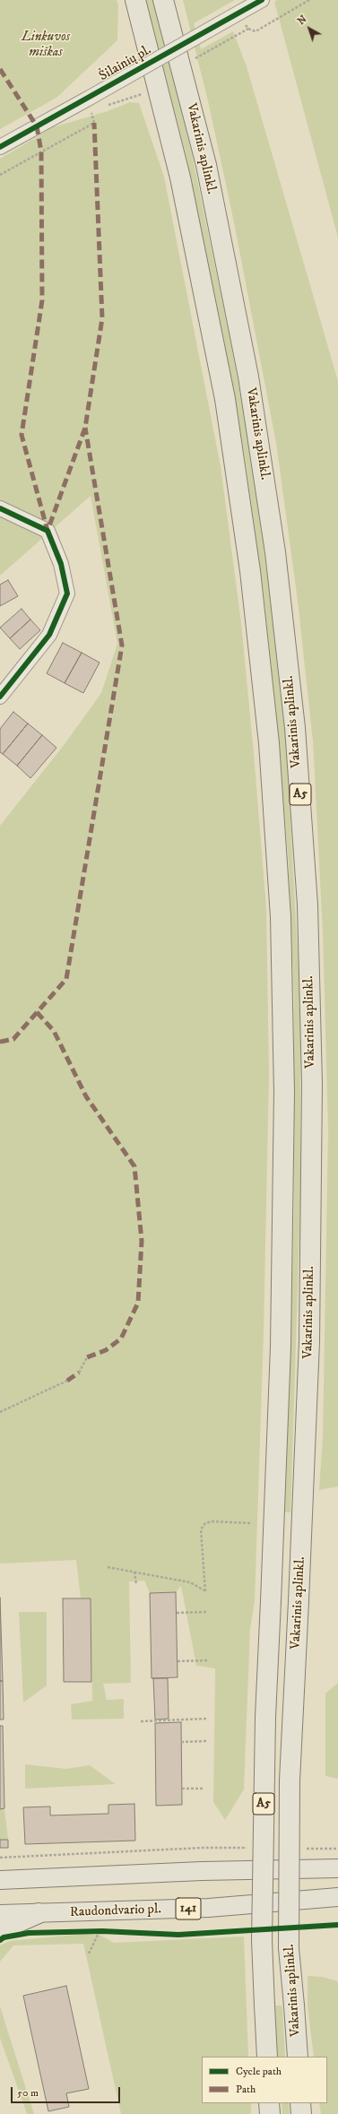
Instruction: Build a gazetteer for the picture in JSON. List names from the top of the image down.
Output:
{
  "streets": {
    "highway": ["Vakarinis aplinkl.", "A5"],
    "main road": ["141", "Raudondvario pl."],
    "street": ["Šilainių pl."]
  },
  "parks": ["Linkuvos miškas"],
  "legend": ["Cycle path", "Path"],
  "scale_bar": "50 m",
  "north": "top left"
}
